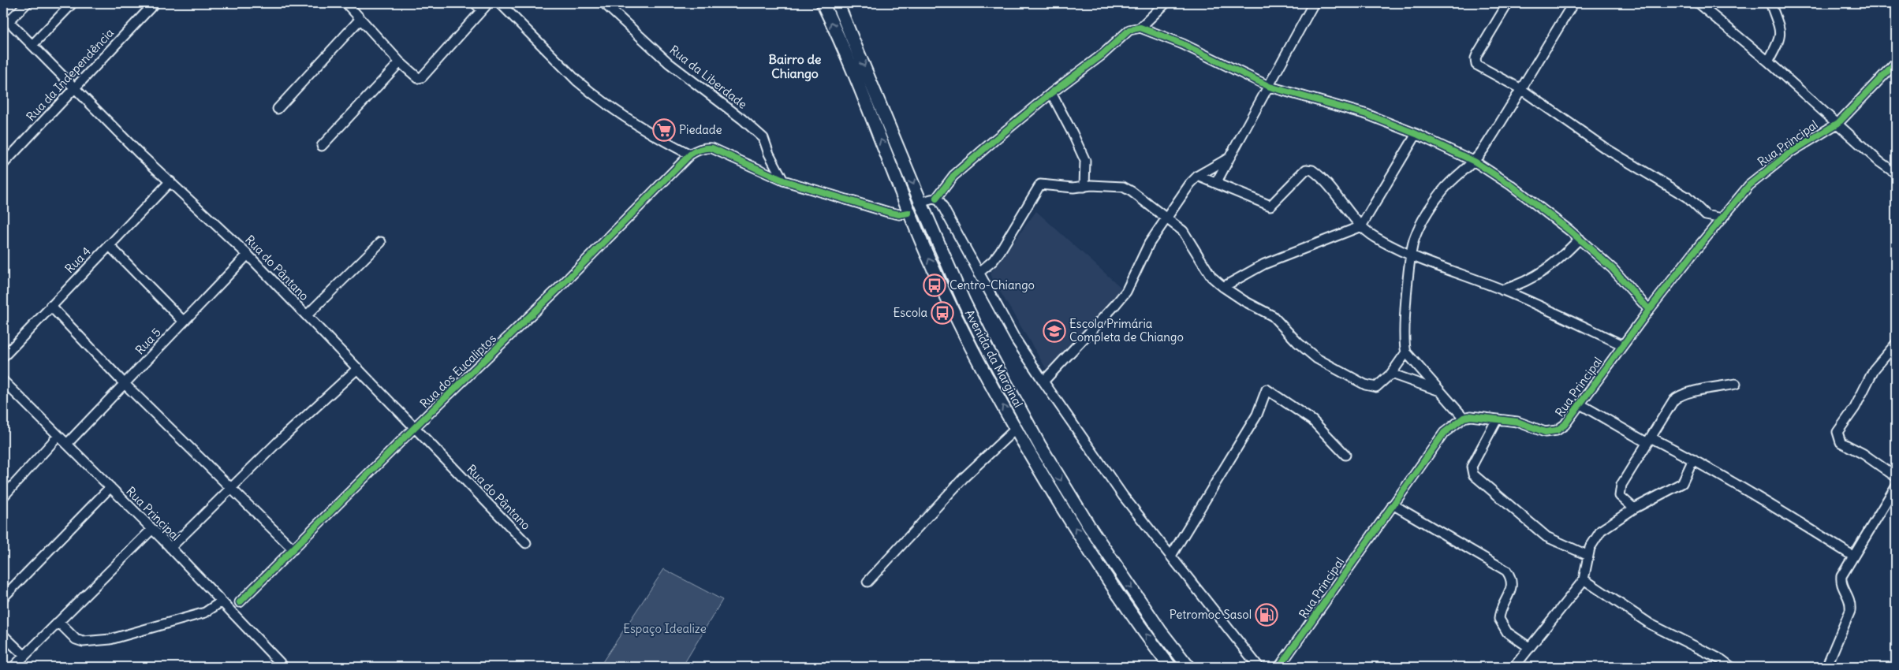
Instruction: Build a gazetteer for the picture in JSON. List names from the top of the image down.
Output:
{
  "streets": {
    "main road": ["Avenida da Marginal"],
    "street": [
      "Rua da Independência",
      "Rua da Liberdade",
      "Rua Principal",
      "Rua 4",
      "Rua do Pântano",
      "Rua 5",
      "Rua dos Eucaliptos"
    ]
  },
  "crossings": [
    ["Rua da Independência", "Rua do Pântano"],
    ["Rua Principal", "Rua 5"],
    ["Rua 4", "Rua do Pântano"],
    ["Rua do Pântano", "Rua 5"],
    ["Rua do Pântano", "Rua dos Eucaliptos"]
  ],
  "districts": ["Bairro de Chiango"],
  "parks": ["Espaço Idealize"],
  "places": {
    "supermarket": ["Piedade"],
    "bus stop": ["Centro-Chiango", "Escola"],
    "school or university": ["Escola Primária Completa de Chiango"],
    "fuel station": ["Petromoc Sasol"]
  }
}
